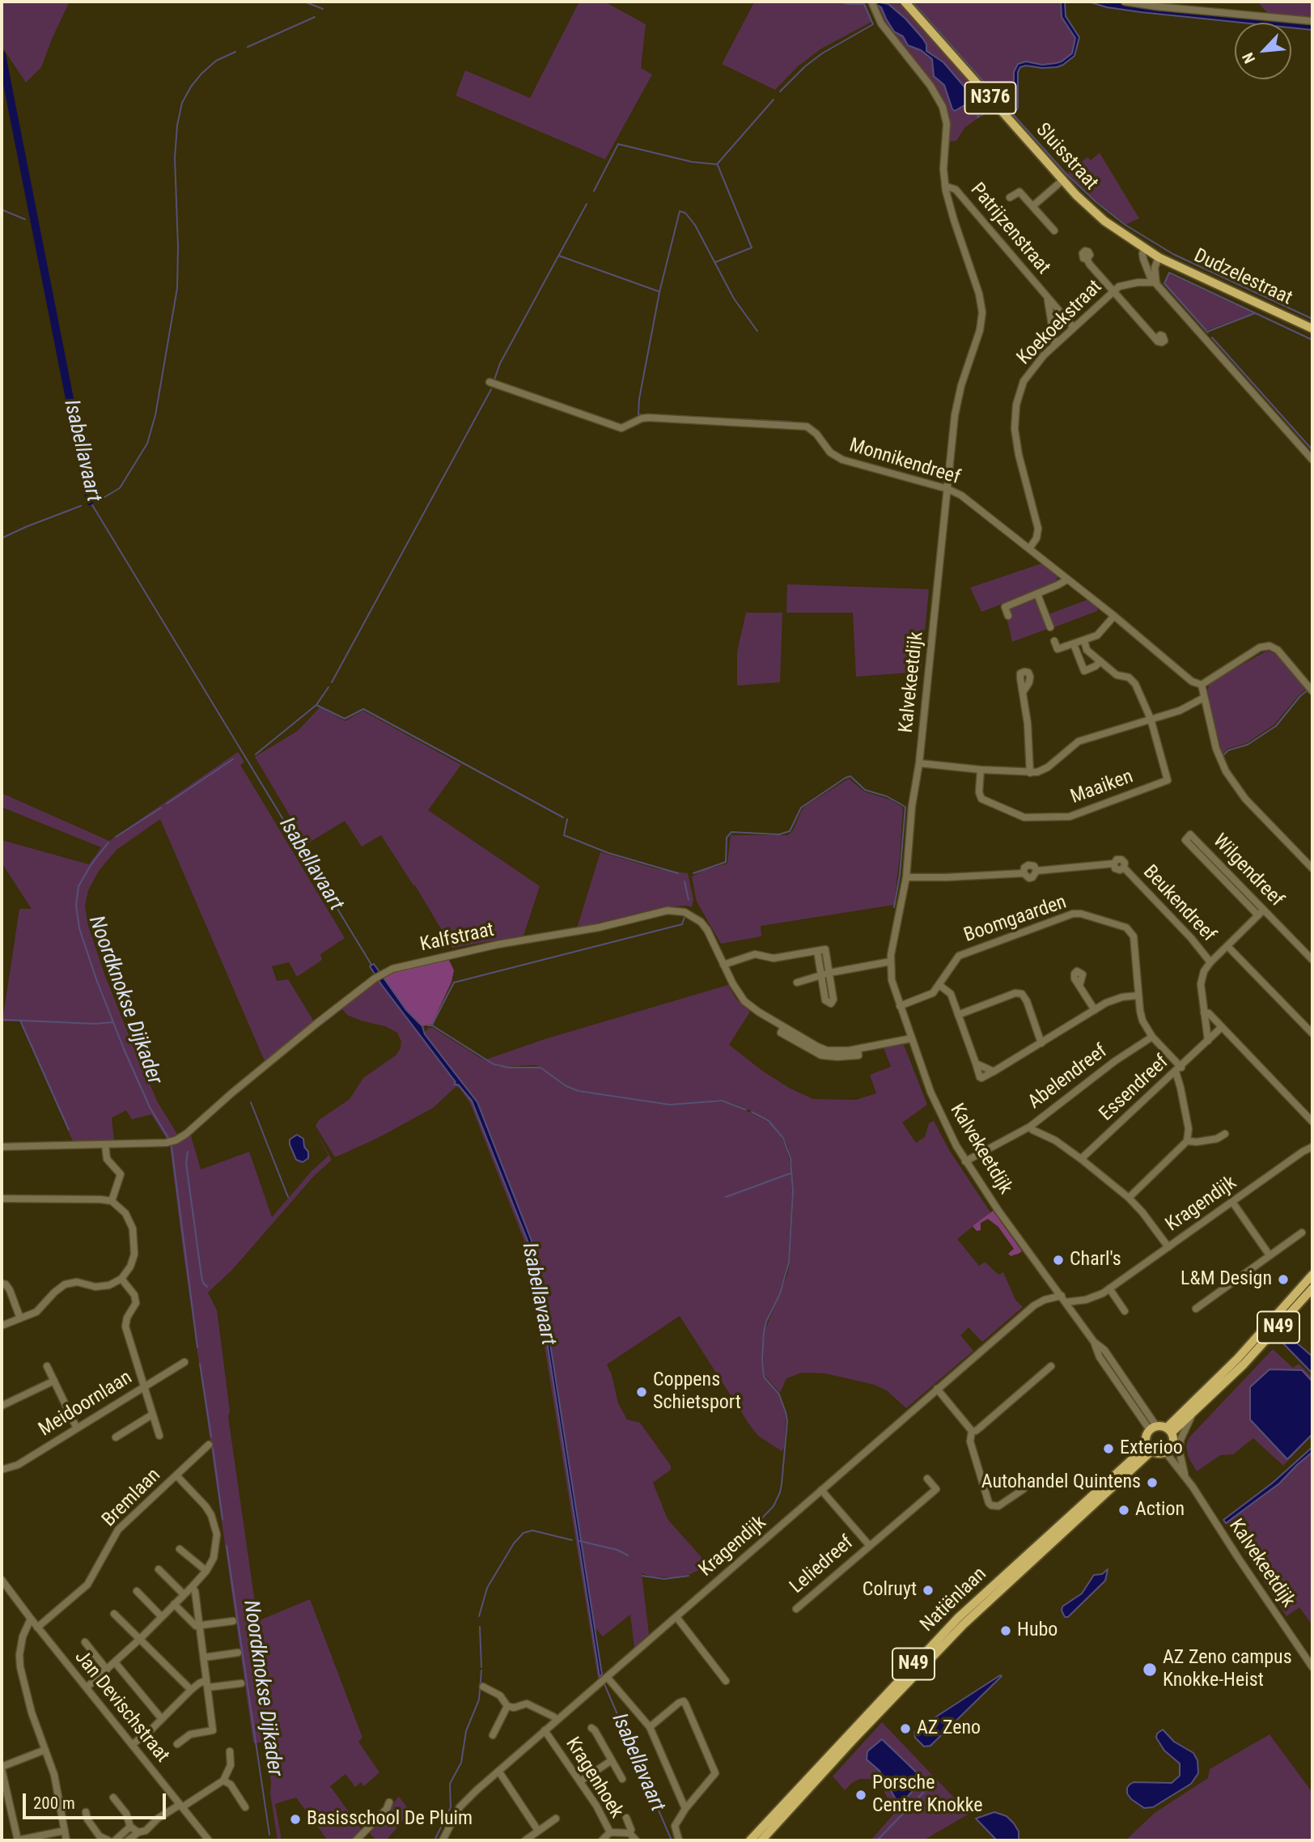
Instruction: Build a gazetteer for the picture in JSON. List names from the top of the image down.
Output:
{
  "streets": {
    "main road": [
      "N376",
      "Sluisstraat",
      "Dudzelestraat",
      "N49",
      "Natiënlaan"
    ],
    "street": [
      "Patrijzenstraat",
      "Koekoekstraat",
      "Monnikendreef",
      "Kalvekeetdijk",
      "Maaiken",
      "Wilgendreef",
      "Beukendreef",
      "Boomgaarden",
      "Kalfstraat",
      "Abelendreef",
      "Essendreef",
      "Kragendijk",
      "Meidoornlaan",
      "Bremlaan",
      "Leliedreef",
      "Jan Devischstraat",
      "Kragenhoek"
    ]
  },
  "crossings": [
    ["Sluisstraat", "Dudzelestraat"],
    ["Patrijzenstraat", "Koekoekstraat"],
    ["Patrijzenstraat", "Kalvekeetdijk"],
    ["Koekoekstraat", "Monnikendreef"],
    ["Monnikendreef", "Kalvekeetdijk"],
    ["Kalvekeetdijk", "Beukendreef"],
    ["Kalvekeetdijk", "Boomgaarden"],
    ["Kalvekeetdijk", "Kalfstraat"],
    ["Kalvekeetdijk", "Abelendreef"],
    ["Kalvekeetdijk", "Kragendijk"],
    ["Kalvekeetdijk", "N49"],
    ["Kalvekeetdijk", "Natiënlaan"],
    ["Boomgaarden", "Abelendreef"],
    ["Kragendijk", "Leliedreef"],
    ["Kragendijk", "Kragenhoek"],
    ["N49", "Natiënlaan"],
    ["Bremlaan", "Jan Devischstraat"]
  ],
  "water": ["Isabellavaart", "Noordknokse Dijkader"],
  "places": [
    "Charl's",
    "L&M Design",
    "Coppens Schietsport",
    "Exterioo",
    "Autohandel Quintens",
    "Action",
    "Colruyt",
    "Hubo",
    "AZ Zeno campus Knokke-Heist",
    "AZ Zeno",
    "Porsche Centre Knokke",
    "Basisschool De Pluim"
  ],
  "scale_bar": "200 m",
  "north": "bottom left"
}
